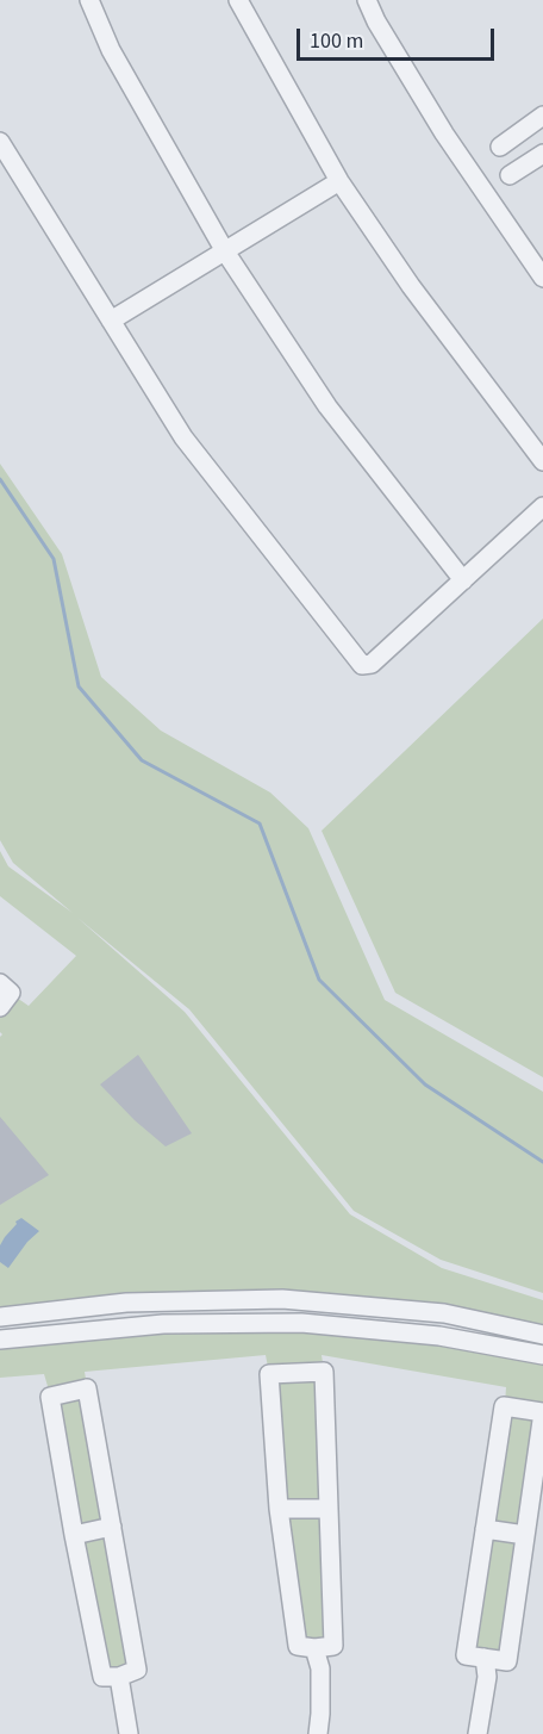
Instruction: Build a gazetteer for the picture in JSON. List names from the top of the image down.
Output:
{
  "scale_bar": "100 m"
}
